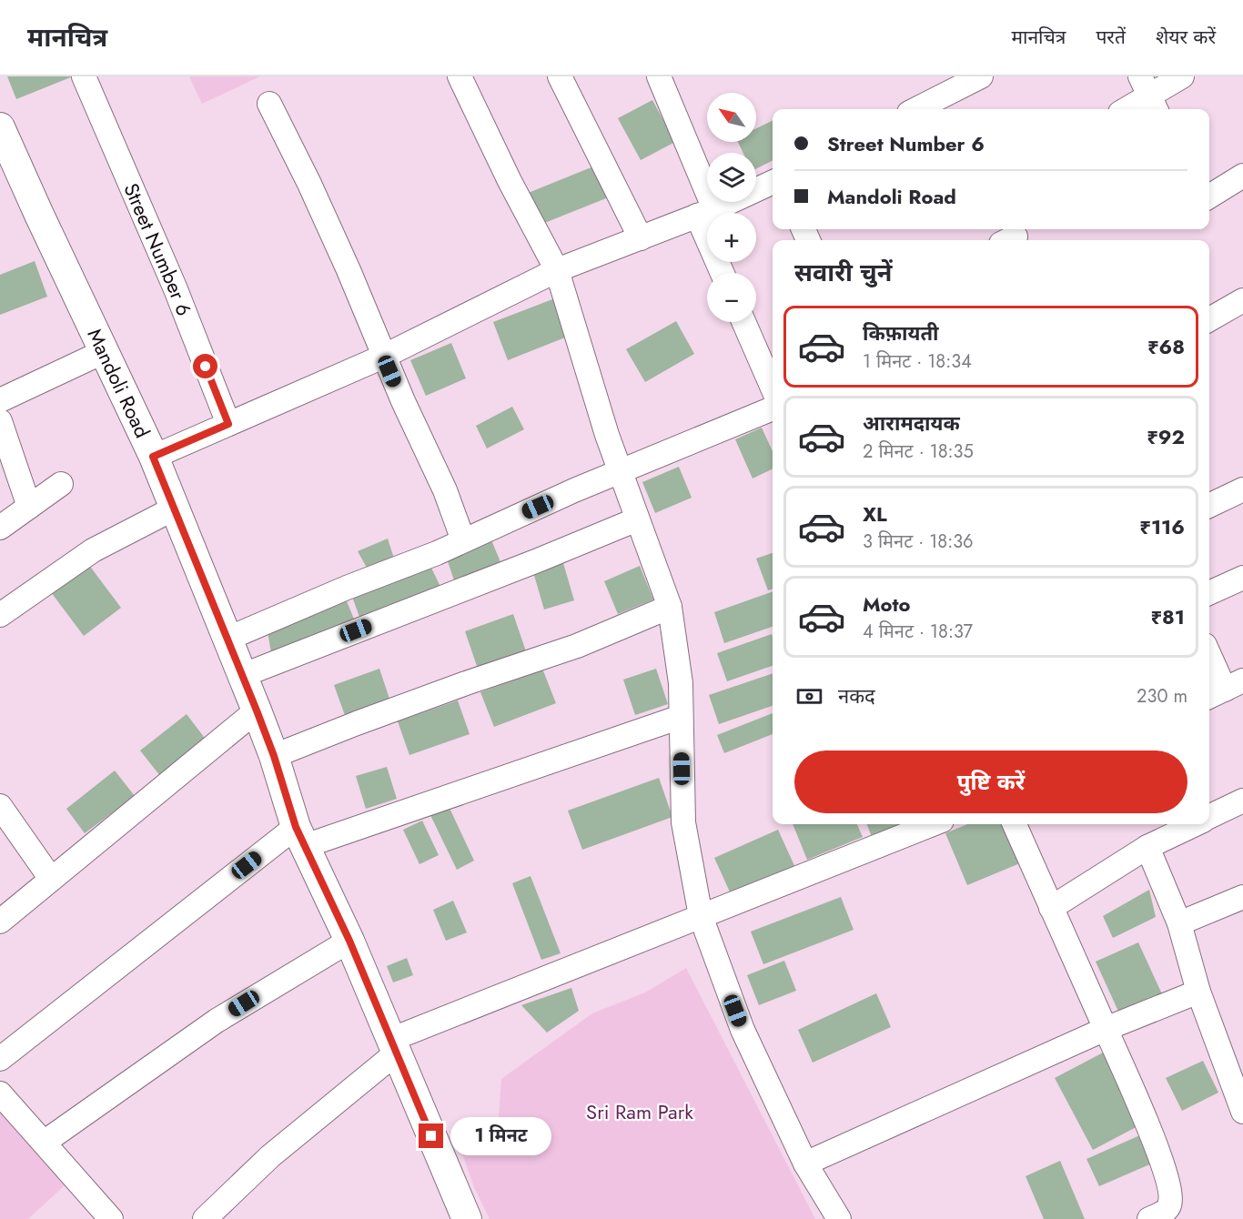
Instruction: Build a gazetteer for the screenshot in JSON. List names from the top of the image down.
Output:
{
  "streets": {
    "street": ["Street Number 6", "Mandoli Road"]
  },
  "parks": ["Sri Ram Park"],
  "north": "top left",
  "page": {
    "header": "मानचित्र",
    "nav": ["मानचित्र", "परतें", "शेयर करें"],
    "map_buttons": ["+", "−"],
    "banner": ["Street Number 6", "Mandoli Road"],
    "heading": "सवारी चुनें",
    "list": [
      {
        "name": "किफ़ायती",
        "note": "1 मिनट · 18:34",
        "value": "₹68"
      },
      {
        "name": "आरामदायक",
        "note": "2 मिनट · 18:35",
        "value": "₹92"
      },
      {
        "name": "XL",
        "note": "3 मिनट · 18:36",
        "value": "₹116"
      },
      {
        "name": "Moto",
        "note": "4 मिनट · 18:37",
        "value": "₹81"
      }
    ],
    "pay": ["नकद", "230 m"],
    "buttons": "पुष्टि करें",
    "bubble": "1 मिनट"
  }
}
